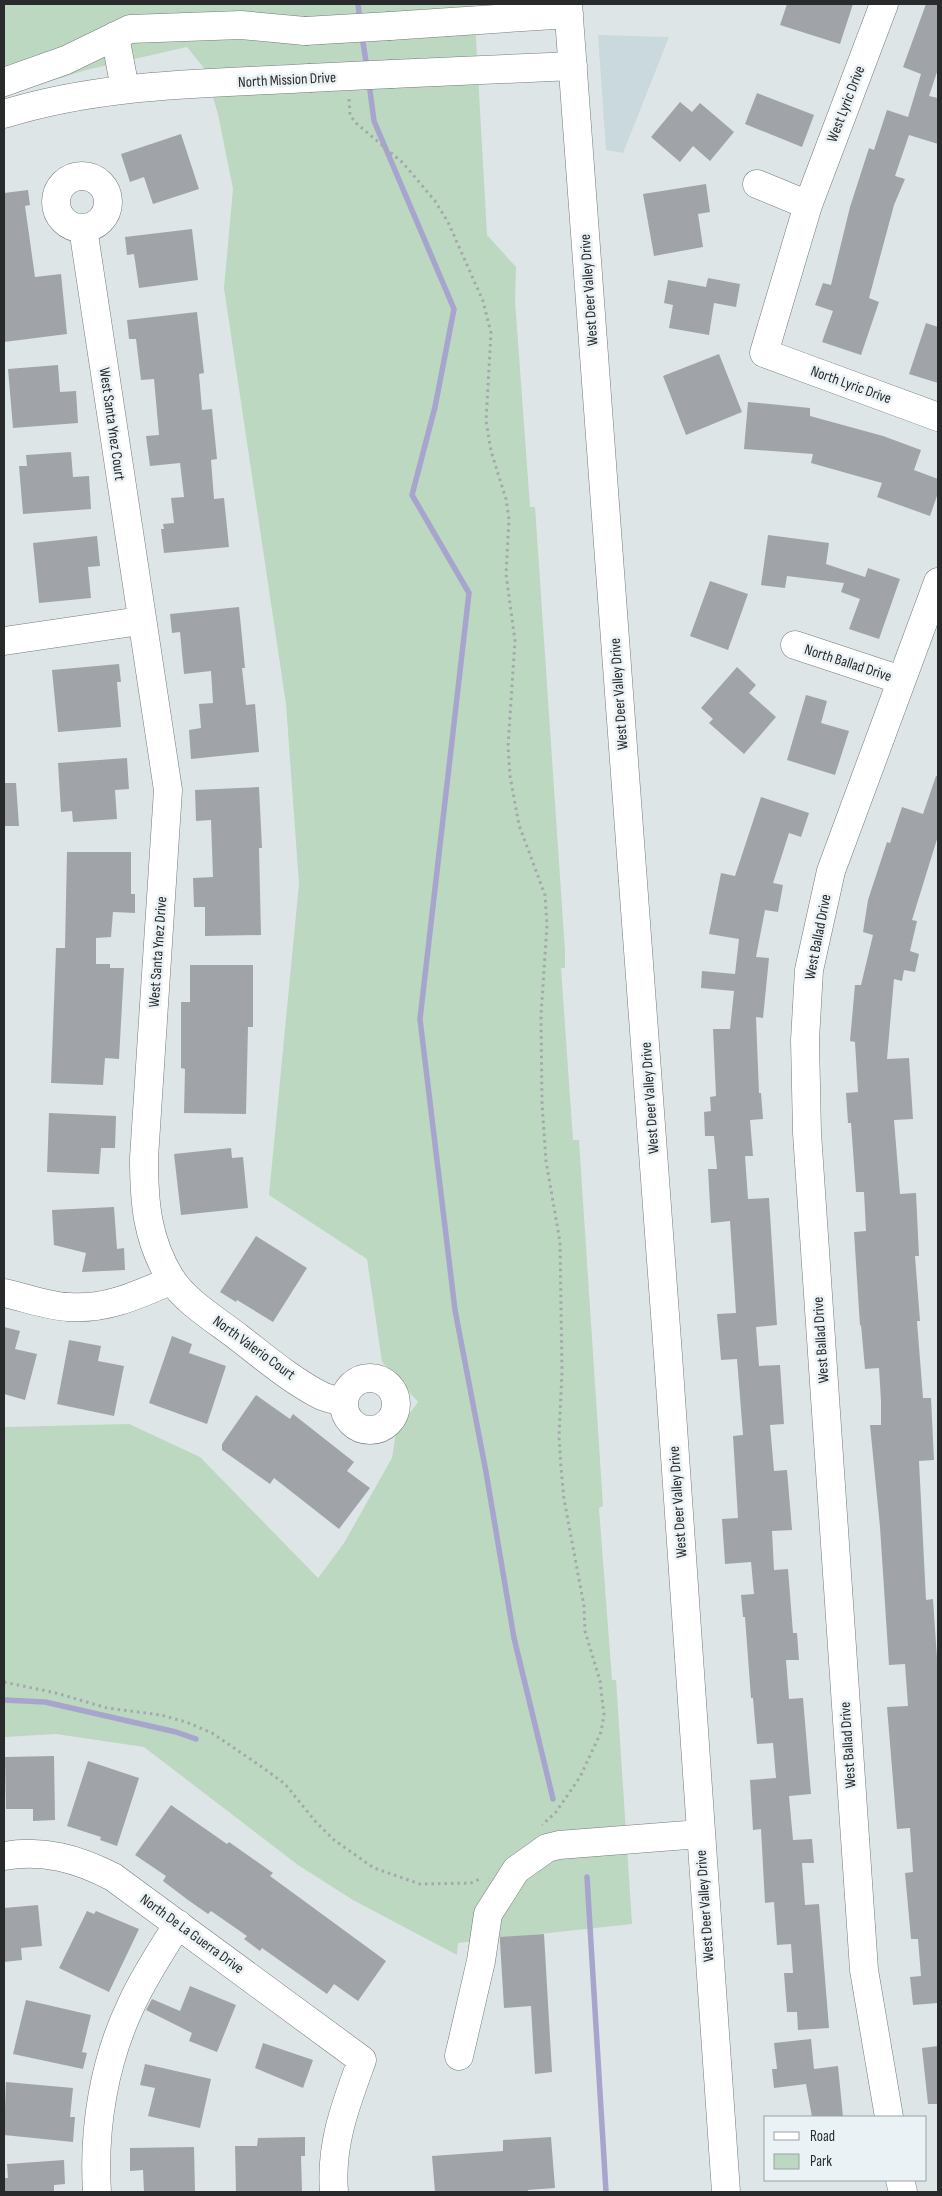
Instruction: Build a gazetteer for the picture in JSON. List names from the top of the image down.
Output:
{
  "streets": {
    "street": [
      "North Mission Drive",
      "West Lyric Drive",
      "West Deer Valley Drive",
      "North Lyric Drive",
      "West Santa Ynez Court",
      "North Ballad Drive",
      "West Ballad Drive",
      "West Santa Ynez Drive",
      "North Valerio Court",
      "North De La Guerra Drive"
    ]
  },
  "crossings": [
    ["North Mission Drive", "West Deer Valley Drive"],
    ["West Lyric Drive", "North Lyric Drive"],
    ["West Santa Ynez Court", "West Santa Ynez Drive"],
    ["North Ballad Drive", "West Ballad Drive"],
    ["West Santa Ynez Drive", "North Valerio Court"]
  ],
  "legend": ["Road", "Park"]
}
